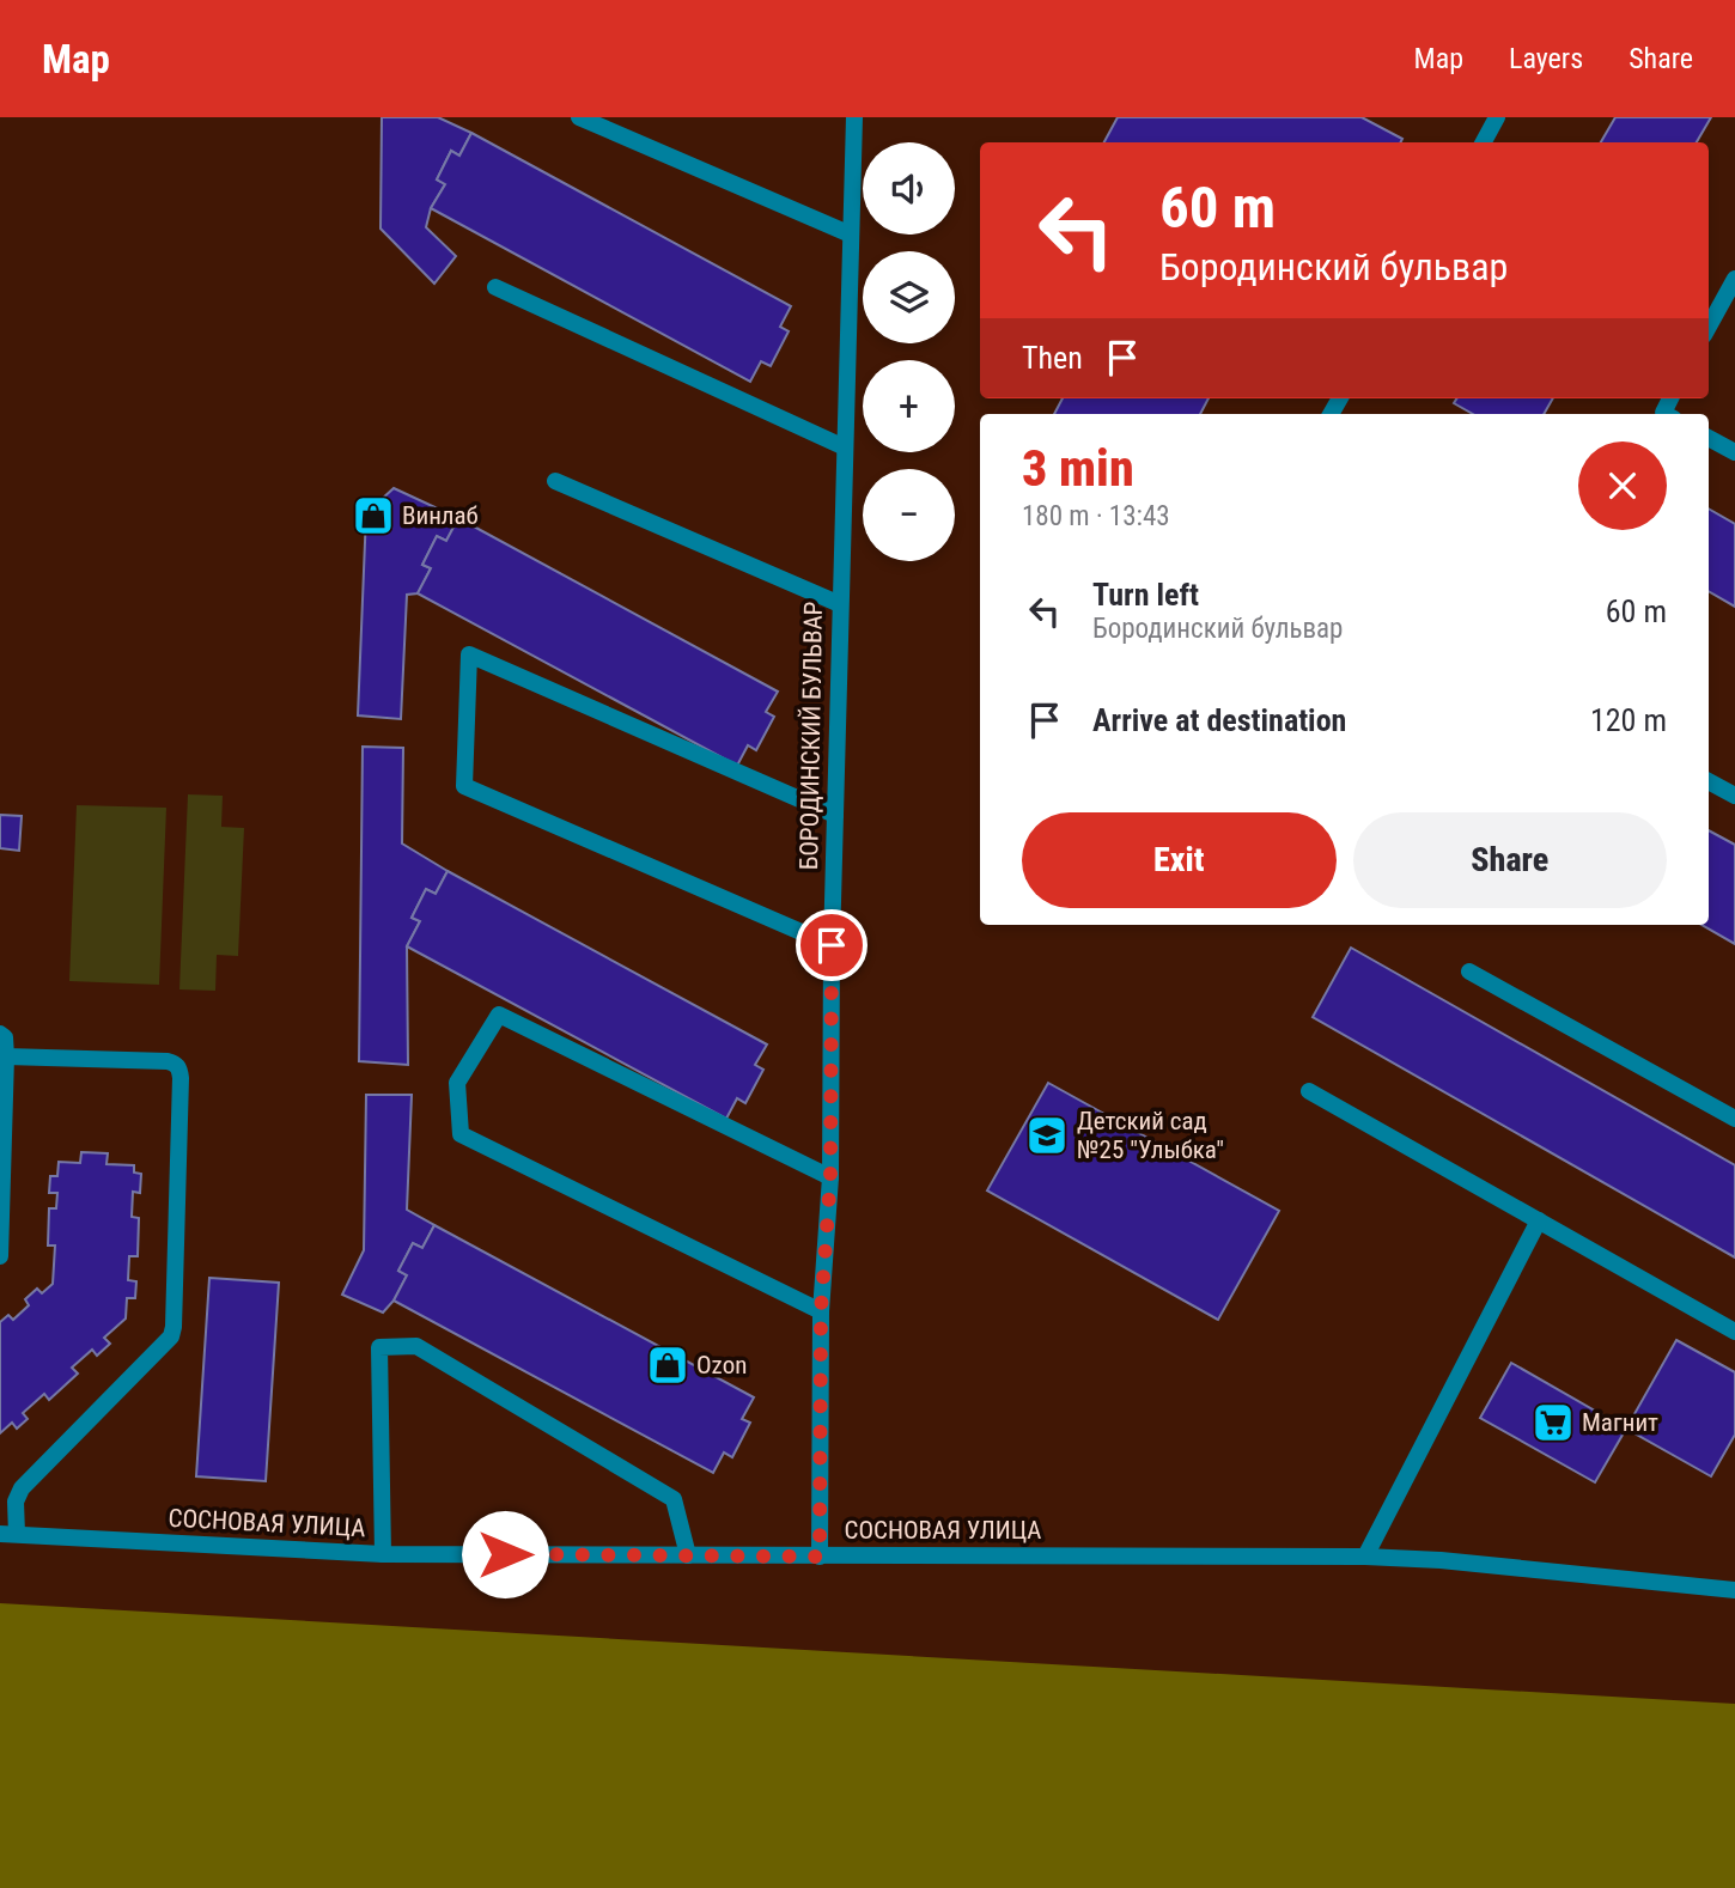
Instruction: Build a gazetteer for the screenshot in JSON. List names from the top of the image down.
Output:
{
  "streets": {
    "street": ["БОРОДИНСКИЙ БУЛЬВАР", "СОСНОВАЯ УЛИЦА"]
  },
  "crossings": [
    ["БОРОДИНСКИЙ БУЛЬВАР", "СОСНОВАЯ УЛИЦА"]
  ],
  "places": {
    "shop": ["Винлаб", "Ozon"],
    "school or university": ["Детский сад №25 \"Улыбка\""],
    "supermarket": ["Магнит"]
  },
  "page": {
    "header": "Map",
    "nav": ["Map", "Layers", "Share"],
    "map_buttons": ["+", "−"],
    "turn": ["60 m", "Бородинский бульвар"],
    "then": "Then",
    "heading": ["3 min", "180 m · 13:43"],
    "list": [
      {
        "name": "Turn left",
        "note": "Бородинский бульвар",
        "value": "60 m"
      },
      {
        "name": "Arrive at destination",
        "value": "120 m"
      }
    ],
    "buttons": ["Exit", "Share"]
  }
}
